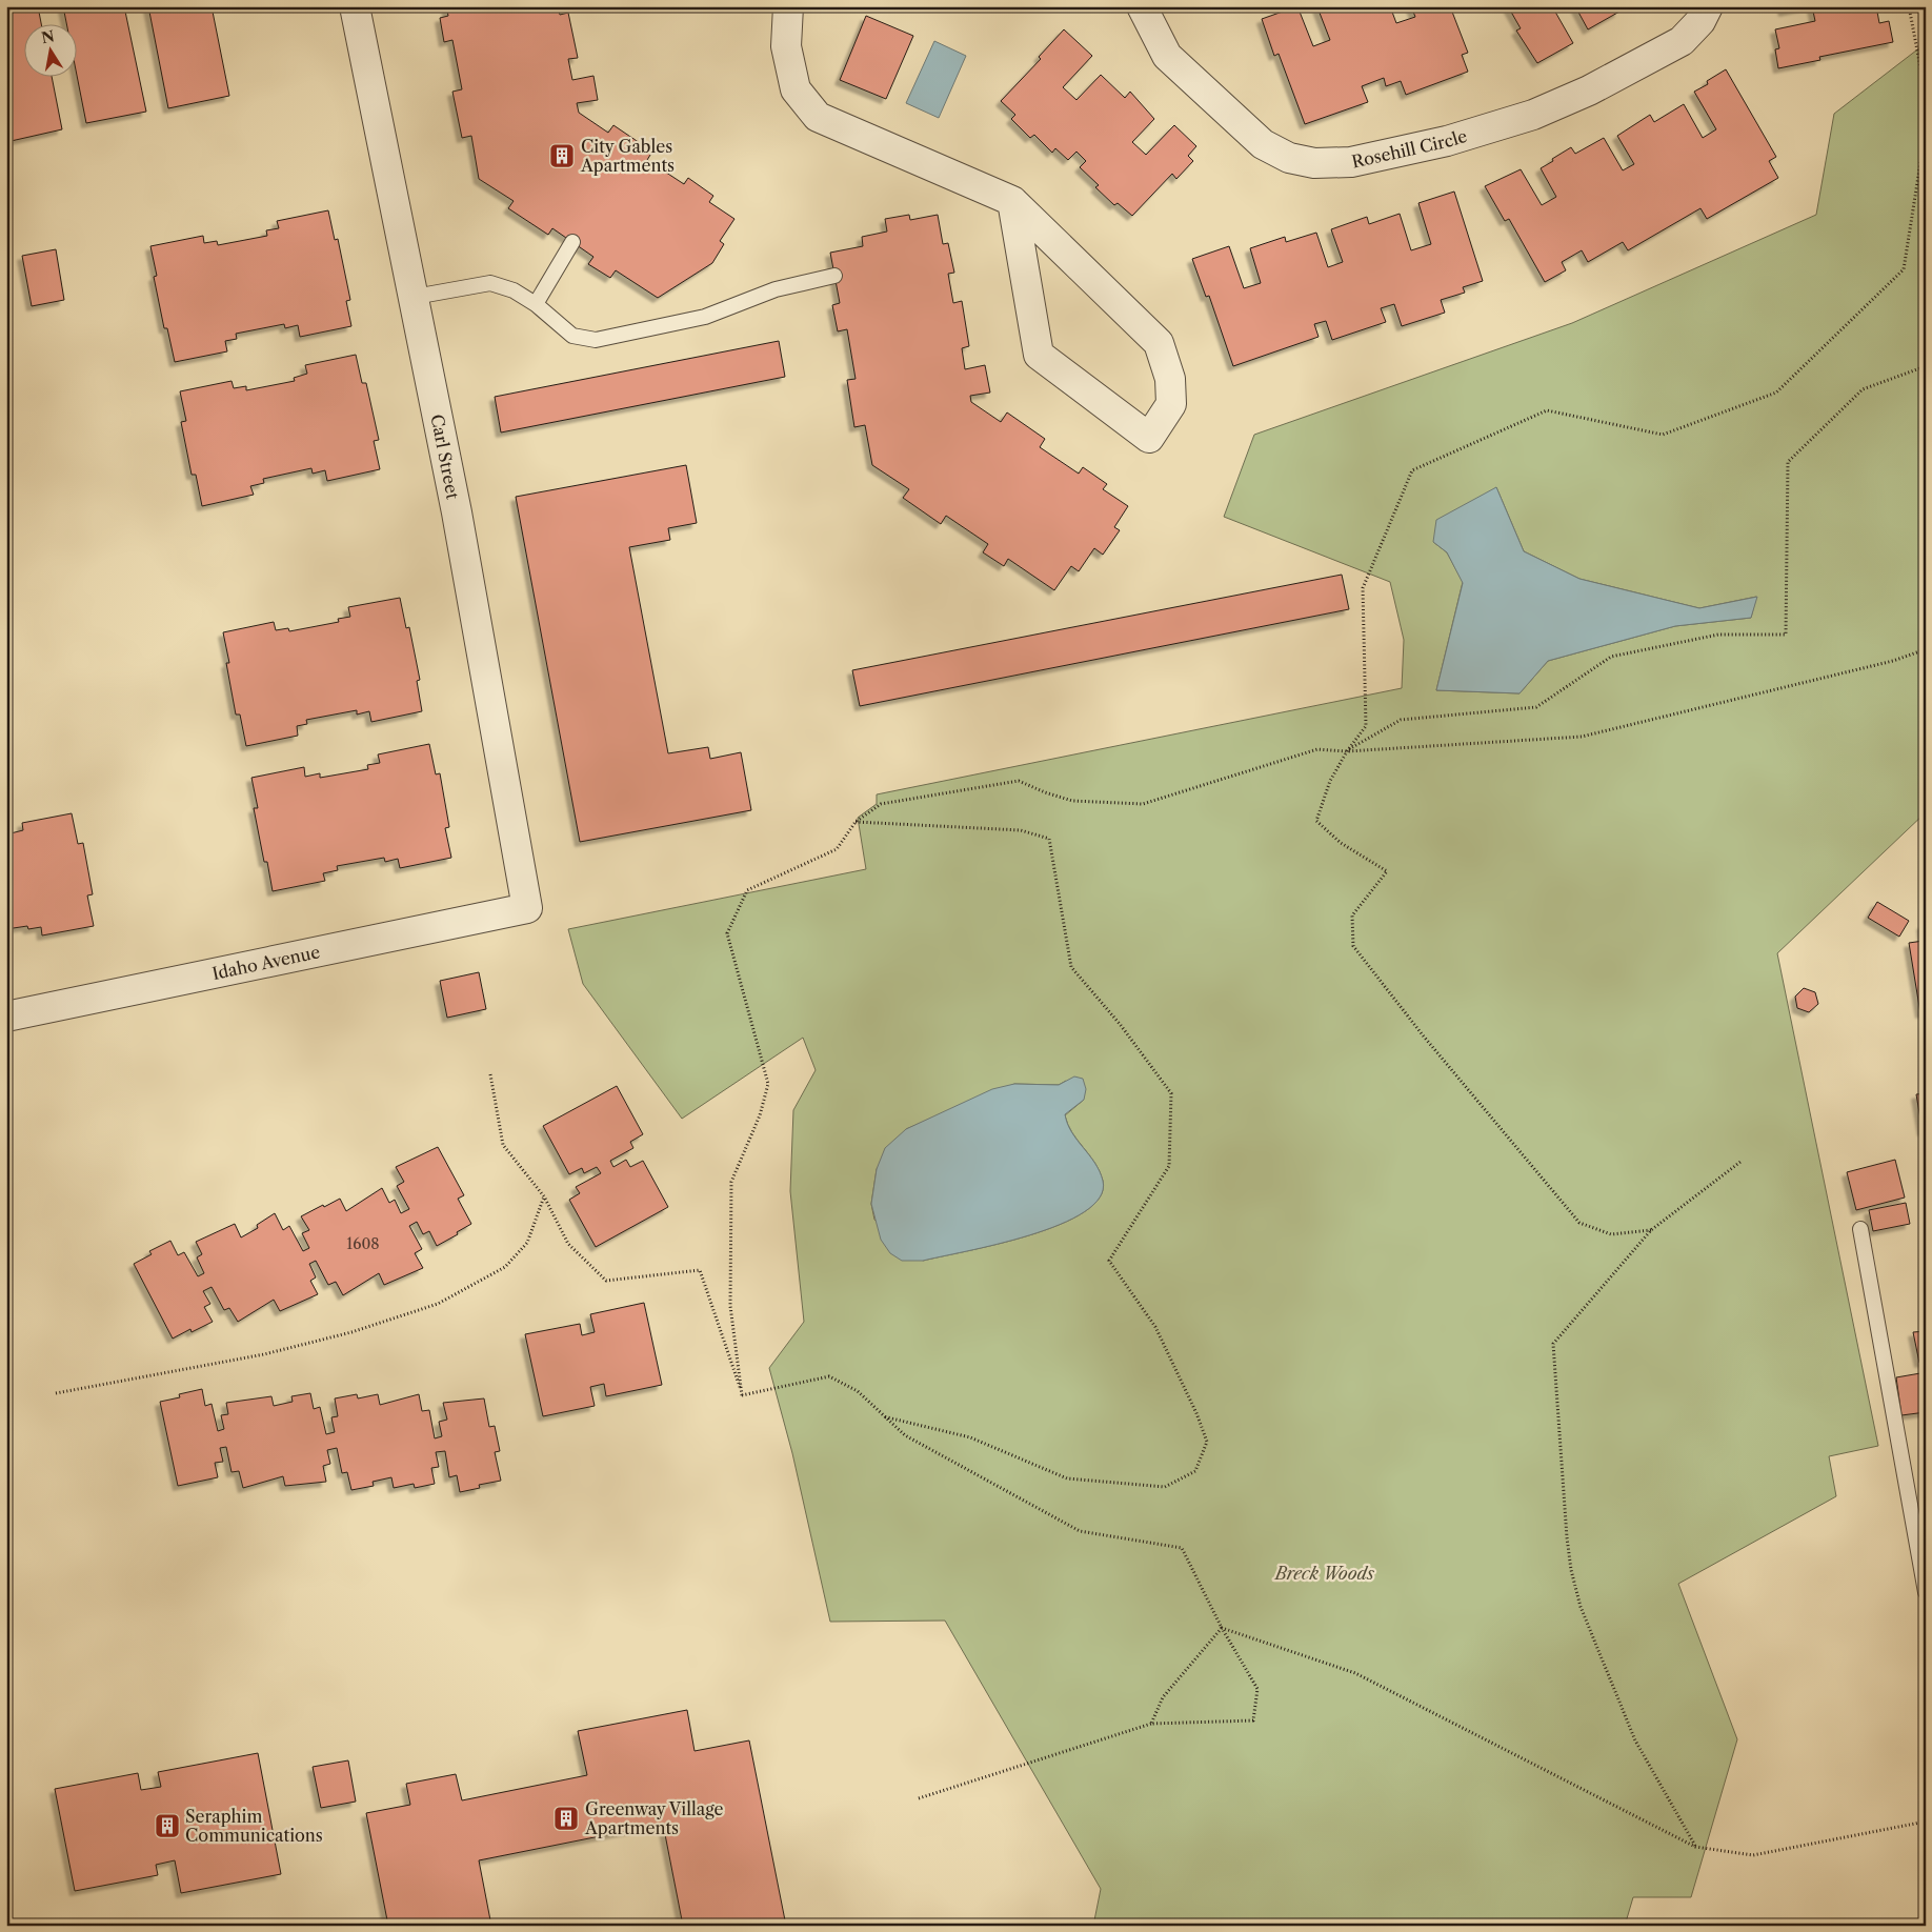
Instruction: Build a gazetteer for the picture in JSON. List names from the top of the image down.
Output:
{
  "streets": {
    "street": ["Rosehill Circle", "Carl Street", "Idaho Avenue"]
  },
  "crossings": [
    ["Carl Street", "Idaho Avenue"]
  ],
  "parks": ["Breck Woods"],
  "places": {
    "building": ["City Gables Apartments", "Greenway Village Apartments", "Seraphim Communications"]
  },
  "house_numbers": ["1608"],
  "north": "top"
}
